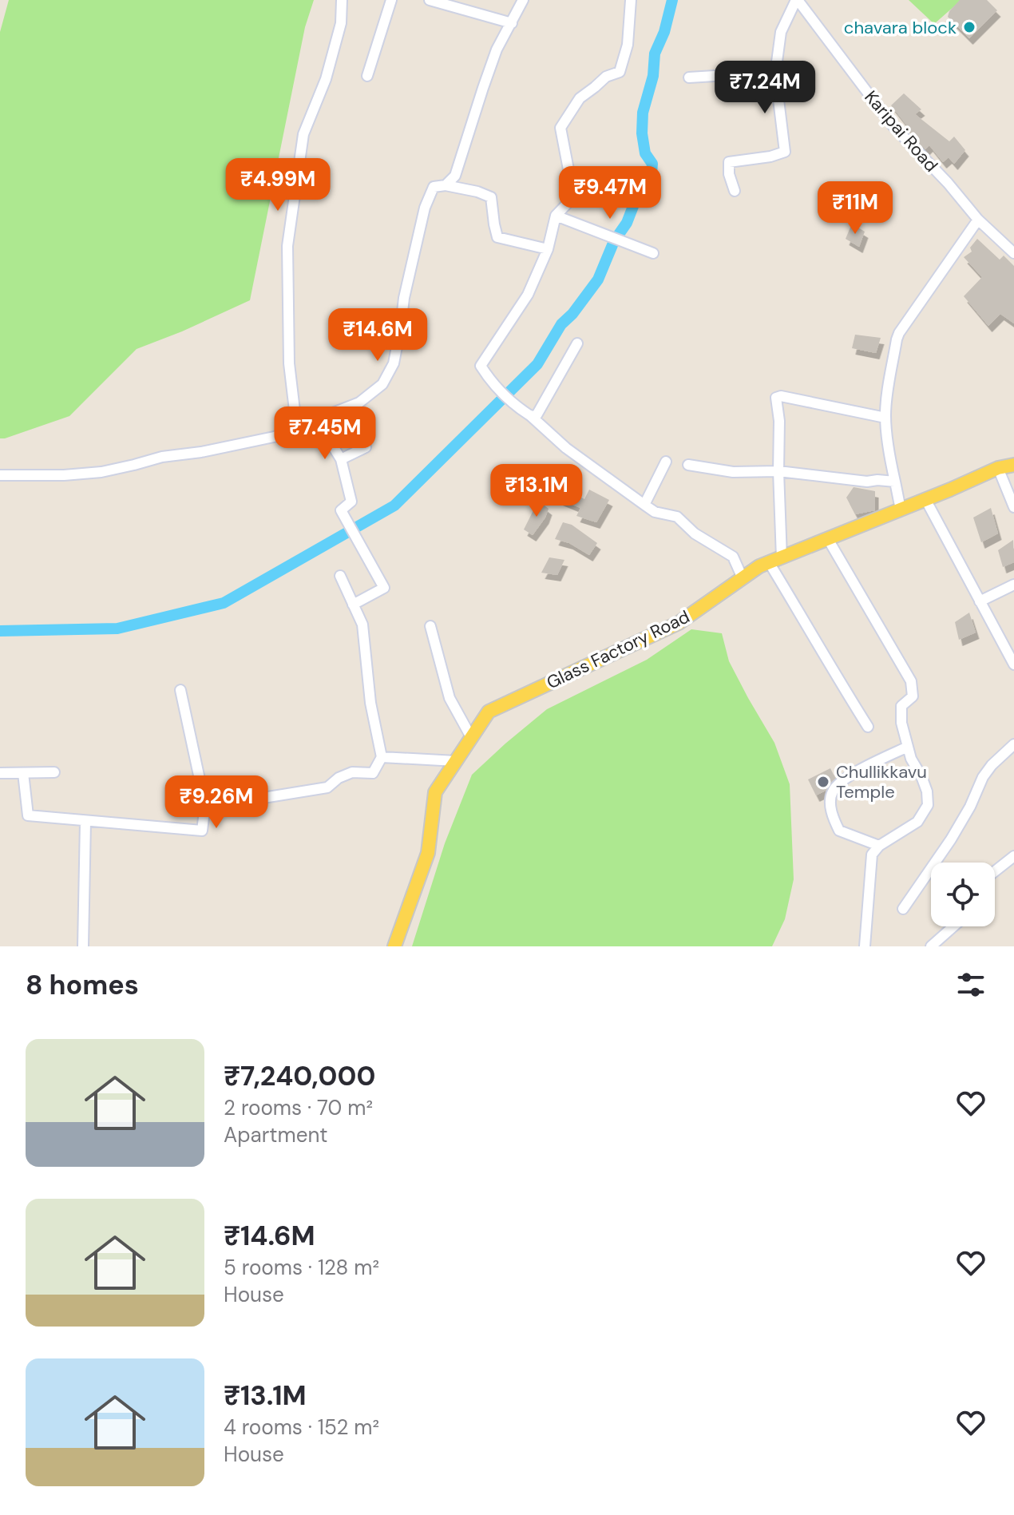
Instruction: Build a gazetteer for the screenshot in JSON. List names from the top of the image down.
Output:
{
  "streets": {
    "main road": ["Glass Factory Road"],
    "street": ["Karipai Road"]
  },
  "places": ["chavara block", "Chullikkavu Temple"],
  "page": {
    "price": [
      "₹7.24M",
      "₹4.99M",
      "₹9.47M",
      "₹11M",
      "₹14.6M",
      "₹7.45M",
      "₹13.1M",
      "₹9.26M"
    ],
    "heading": "8 homes",
    "list": [
      {
        "name": "₹7,240,000",
        "note": "2 rooms · 70 m² · Apartment"
      },
      {
        "name": "₹14.6M",
        "note": "5 rooms · 128 m² · House"
      },
      {
        "name": "₹13.1M",
        "note": "4 rooms · 152 m² · House"
      }
    ]
  }
}
